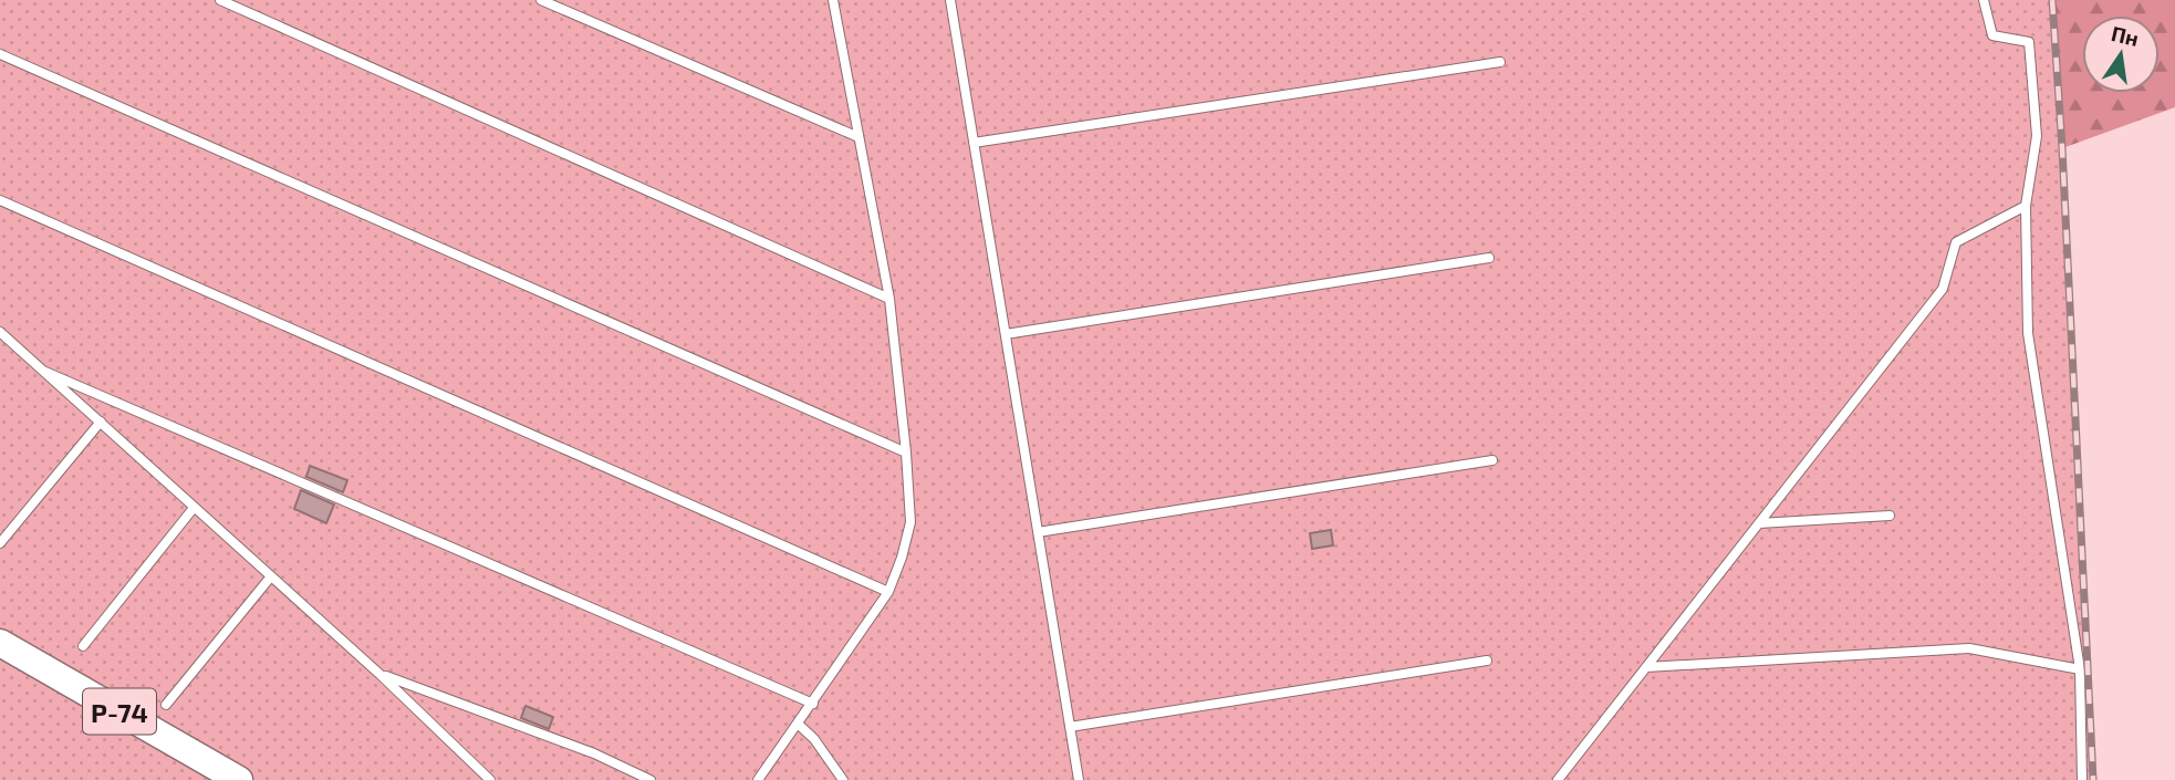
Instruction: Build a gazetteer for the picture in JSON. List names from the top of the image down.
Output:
{
  "streets": {
    "main road": ["Р-74"]
  },
  "north": "top"
}
